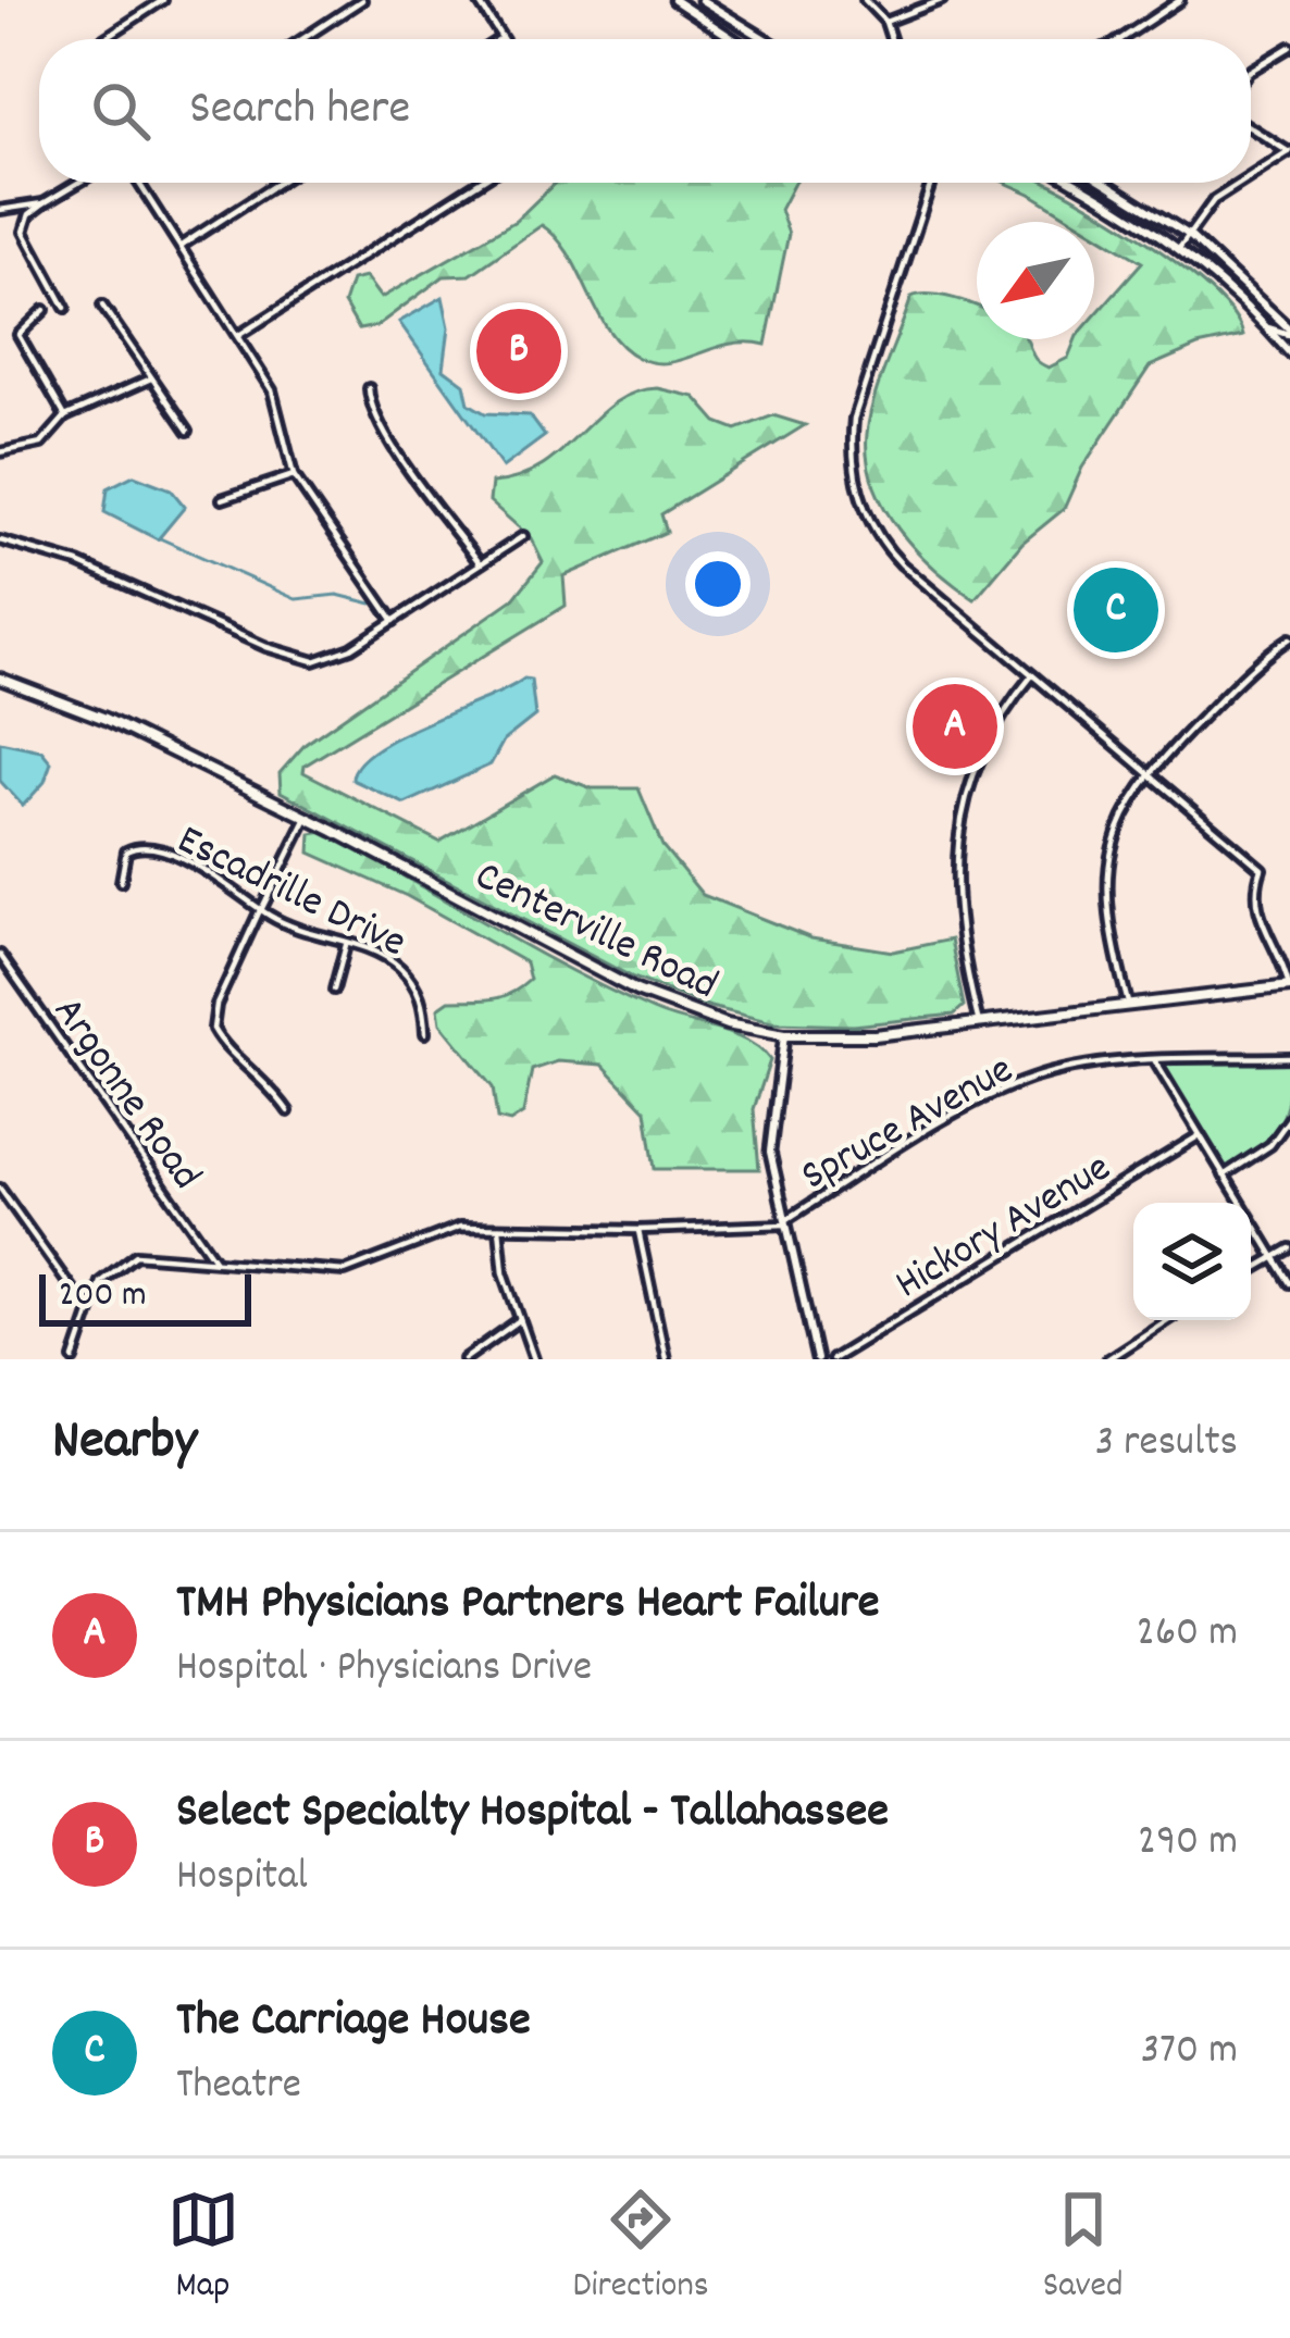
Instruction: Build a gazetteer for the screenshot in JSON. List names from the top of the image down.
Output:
{
  "streets": {
    "main road": ["Centerville Road"],
    "street": [
      "Escadrille Drive",
      "Argonne Road",
      "Spruce Avenue",
      "Hickory Avenue"
    ]
  },
  "scale_bar": "200 m",
  "north": "bottom left",
  "page": {
    "search": "Search here",
    "pins": ["B", "C", "A"],
    "scale": "200 m",
    "heading": ["Nearby", "3 results"],
    "list": [
      {
        "mark": "A",
        "name": "TMH Physicians Partners Heart Failure",
        "note": "Hospital · Physicians Drive",
        "value": "260 m"
      },
      {
        "mark": "B",
        "name": "Select Specialty Hospital - Tallahassee",
        "note": "Hospital",
        "value": "290 m"
      },
      {
        "mark": "C",
        "name": "The Carriage House",
        "note": "Theatre",
        "value": "370 m"
      }
    ],
    "nav": ["Map", "Directions", "Saved"]
  }
}
